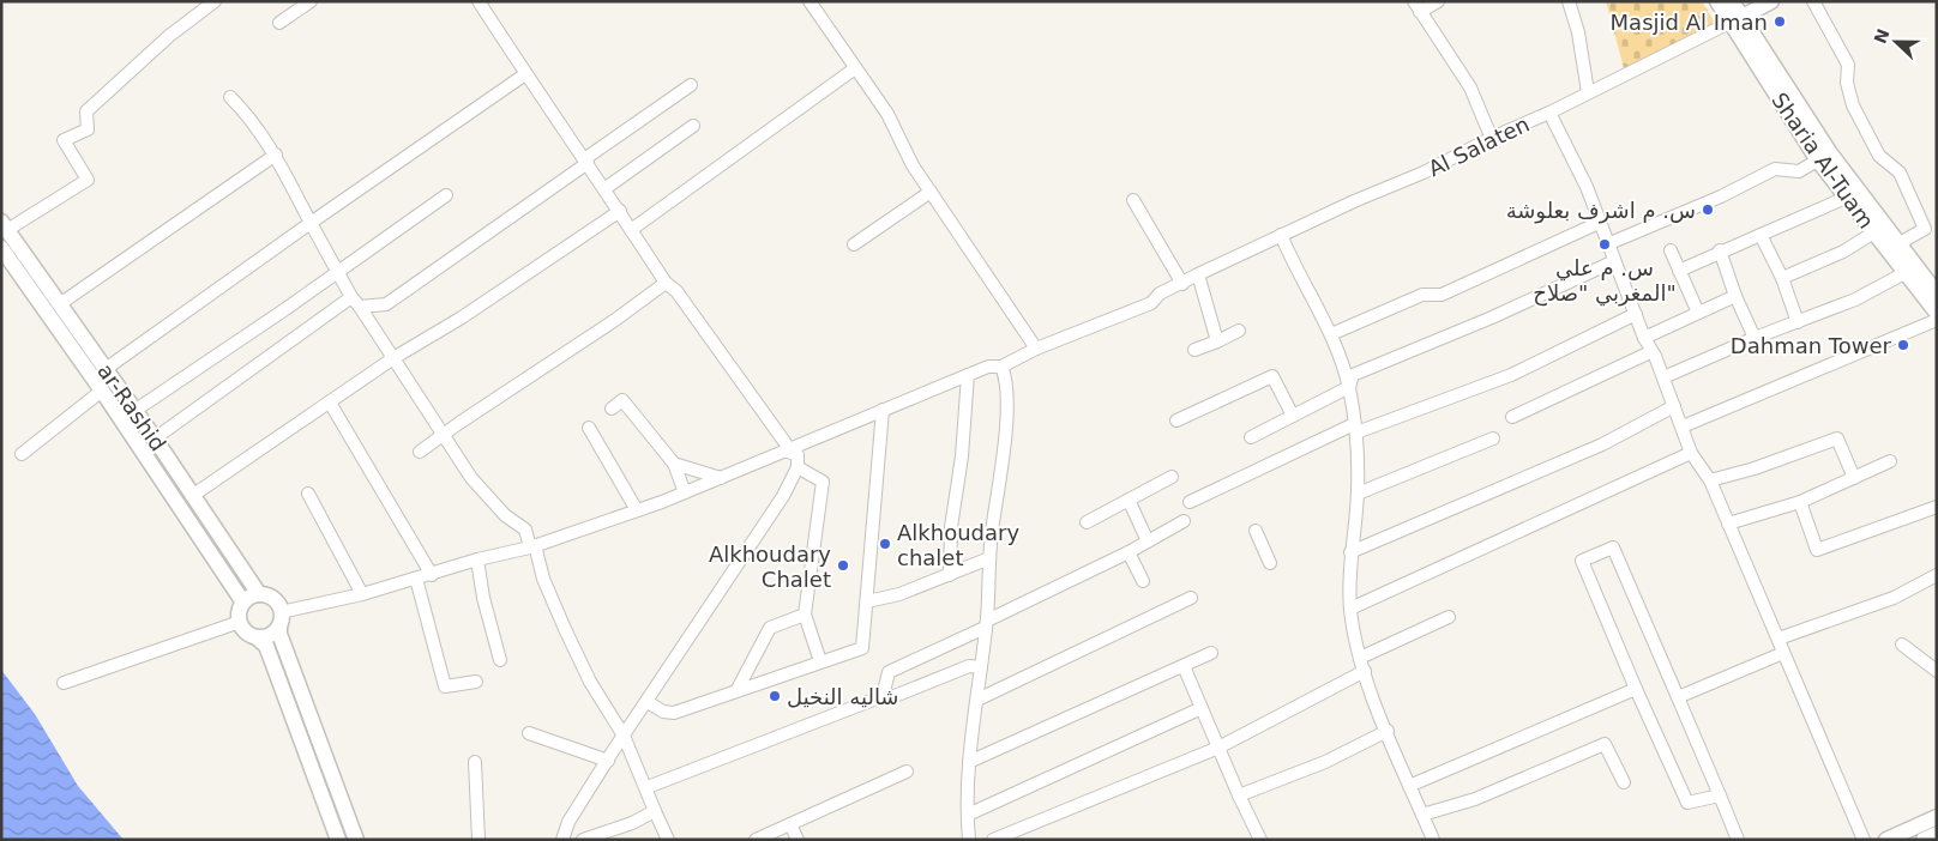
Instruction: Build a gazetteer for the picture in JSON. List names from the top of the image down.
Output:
{
  "streets": {
    "main road": ["Al Salaten", "Sharia Al-Tuam", "ar-Rashid"]
  },
  "crossings": [
    ["Al Salaten", "Sharia Al-Tuam"],
    ["Al Salaten", "ar-Rashid"]
  ],
  "places": [
    "Masjid Al Iman",
    "س. م اشرف بعلوشة",
    "س. م علي المغربي \"صلاح\"",
    "Dahman Tower",
    "Alkhoudary chalet",
    "Alkhoudary Chalet",
    "شاليه النخيل"
  ],
  "north": "left"
}
